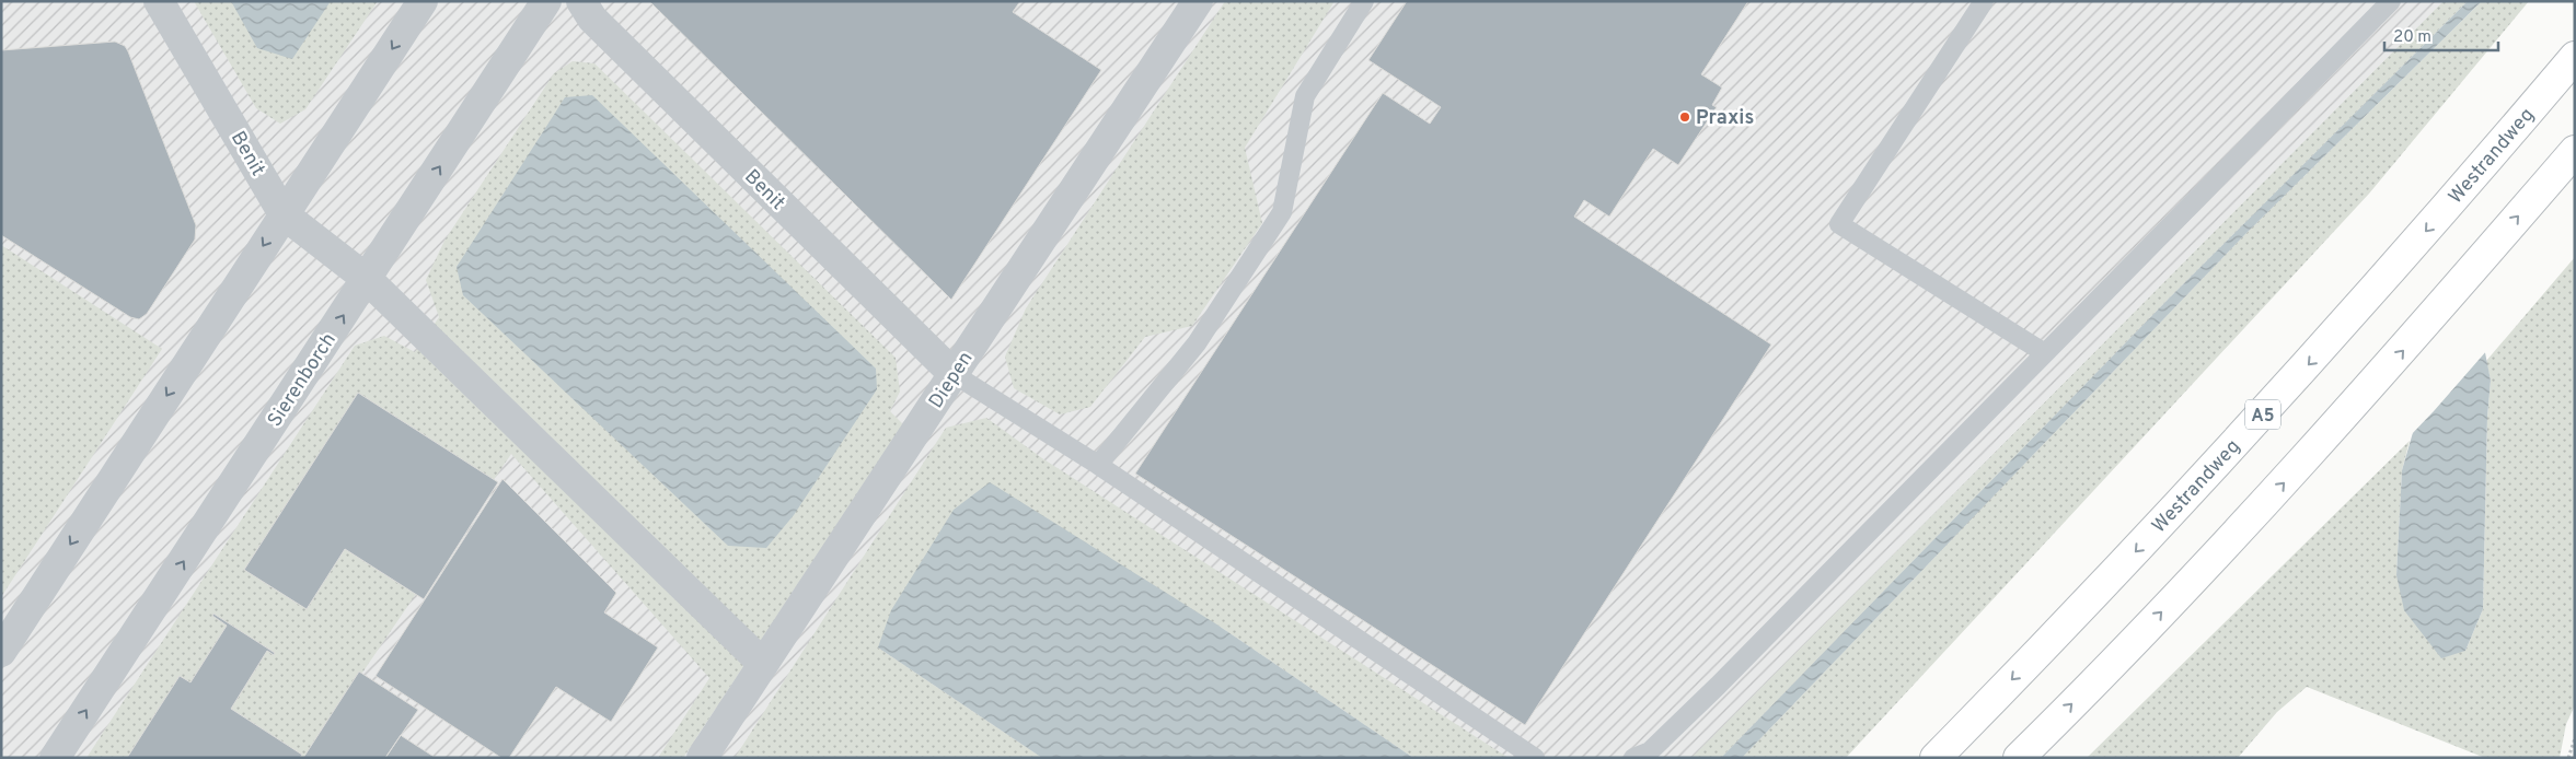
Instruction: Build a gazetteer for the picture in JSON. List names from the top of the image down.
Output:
{
  "streets": {
    "highway": ["Westrandweg", "A5"],
    "street": ["Benit", "Sierenborch", "Diepen"]
  },
  "crossings": [
    ["Benit", "Sierenborch"],
    ["Benit", "Diepen"]
  ],
  "places": ["Praxis"],
  "scale_bar": "20 m"
}
